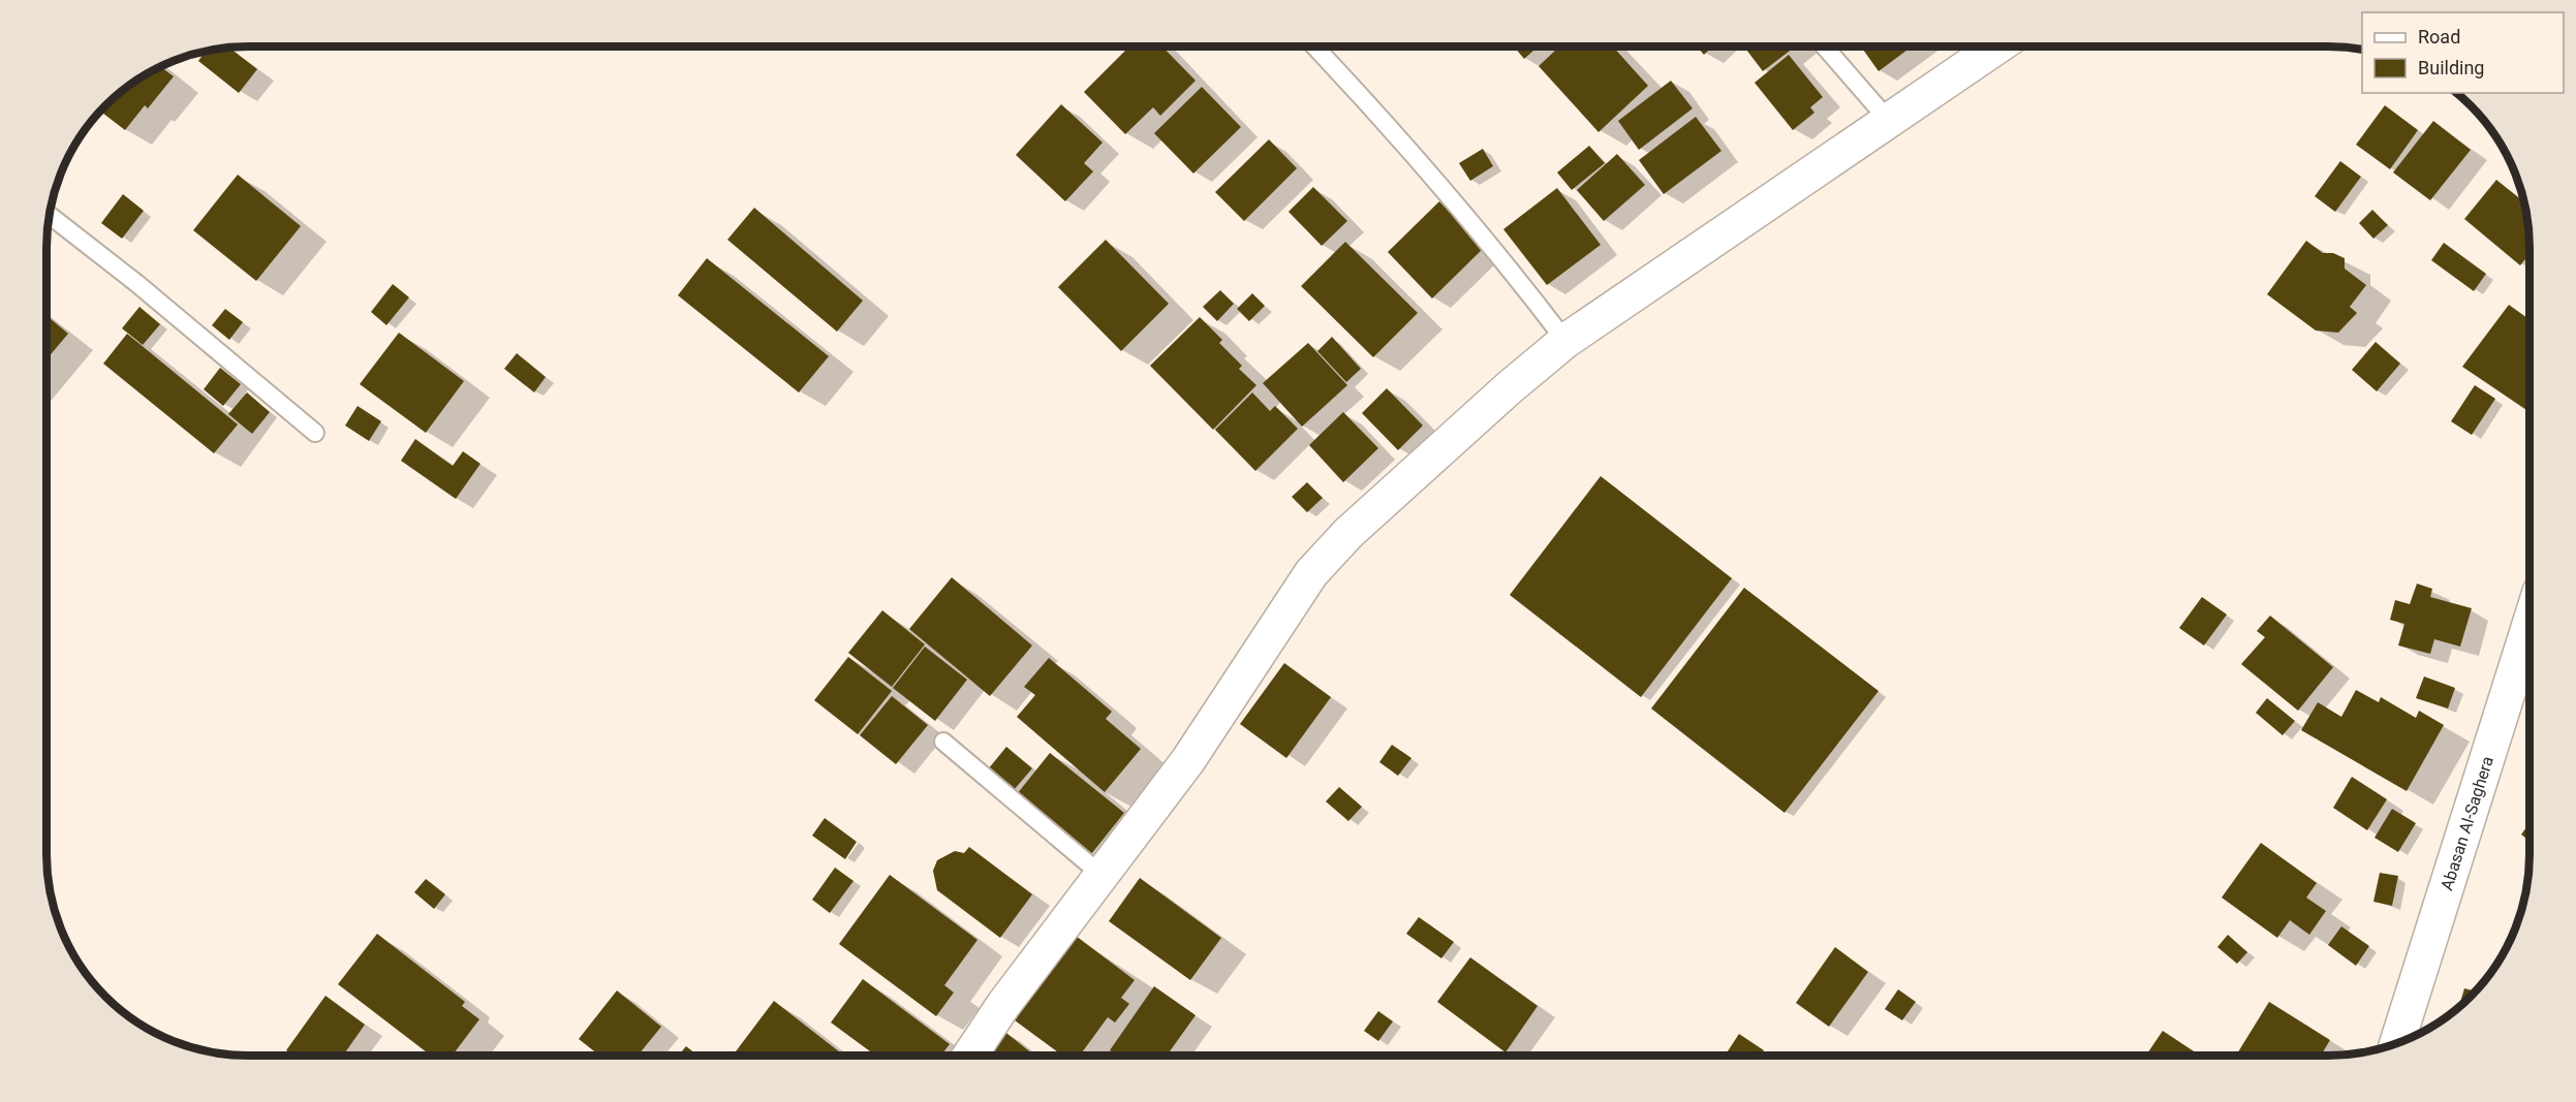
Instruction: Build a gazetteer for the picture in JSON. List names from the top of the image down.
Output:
{
  "streets": {
    "street": ["Abasan Al-Saghera"]
  },
  "legend": ["Road", "Building"]
}
